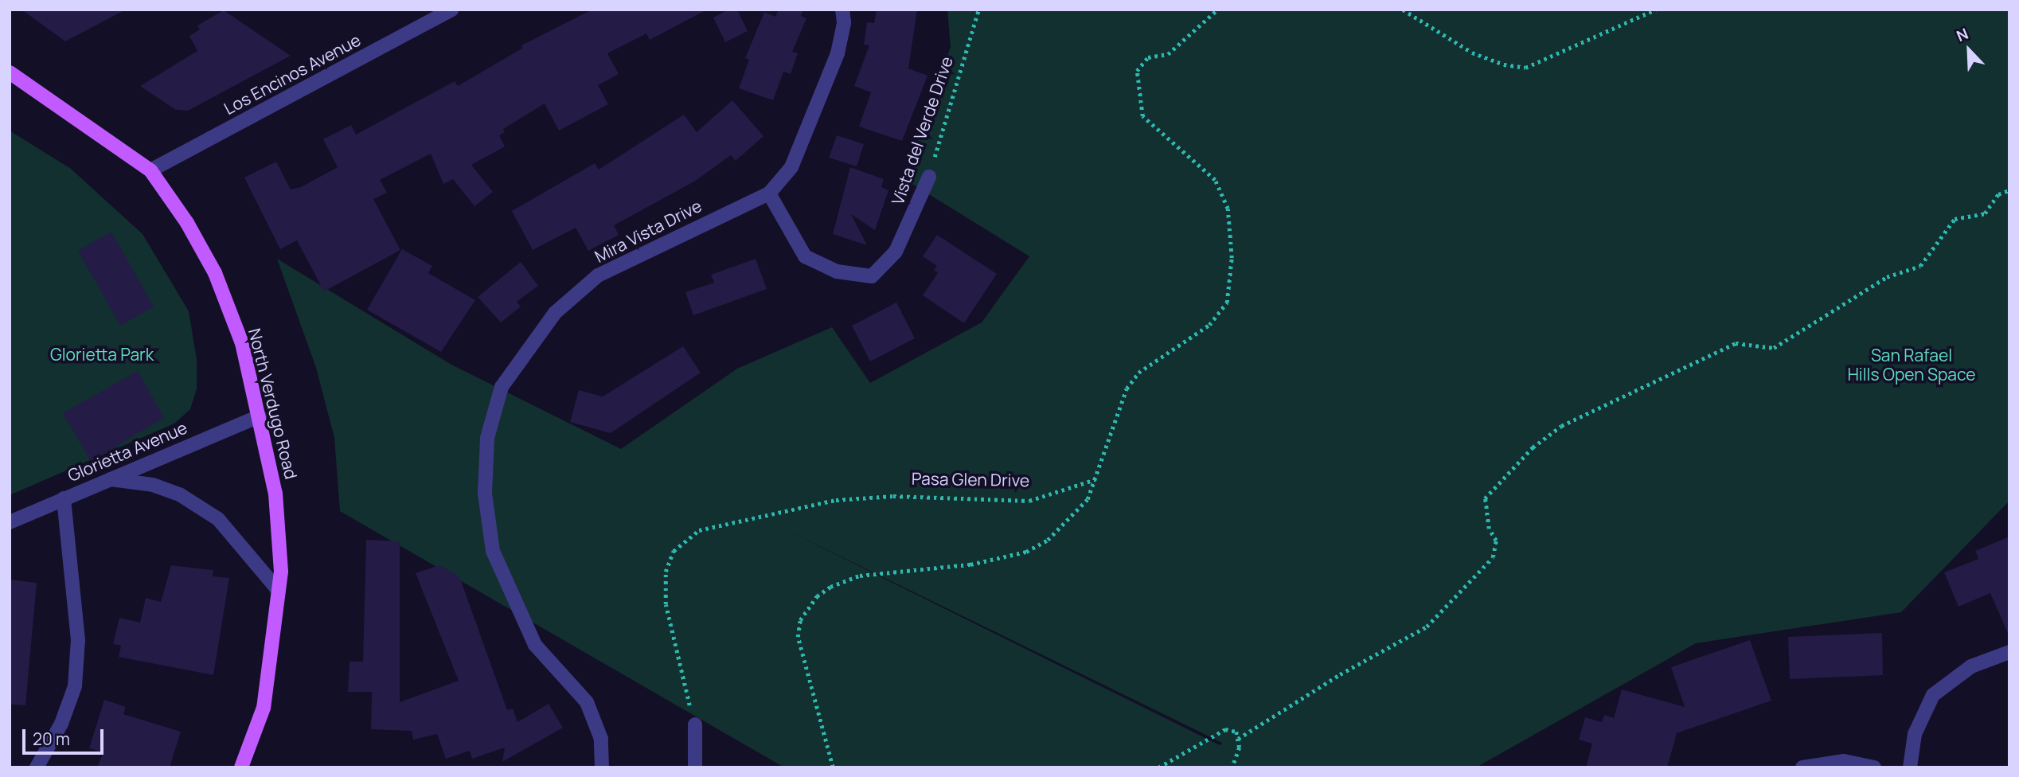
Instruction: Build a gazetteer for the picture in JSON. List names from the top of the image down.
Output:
{
  "streets": {
    "main road": ["North Verdugo Road"],
    "street": [
      "Los Encinos Avenue",
      "Vista del Verde Drive",
      "Mira Vista Drive",
      "Glorietta Avenue"
    ],
    "path": ["Pasa Glen Drive"]
  },
  "crossings": [
    ["Los Encinos Avenue", "North Verdugo Road"],
    ["Vista del Verde Drive", "Mira Vista Drive"],
    ["North Verdugo Road", "Glorietta Avenue"]
  ],
  "parks": ["Glorietta Park", "San Rafael Hills Open Space"],
  "scale_bar": "20 m",
  "north": "top left"
}
